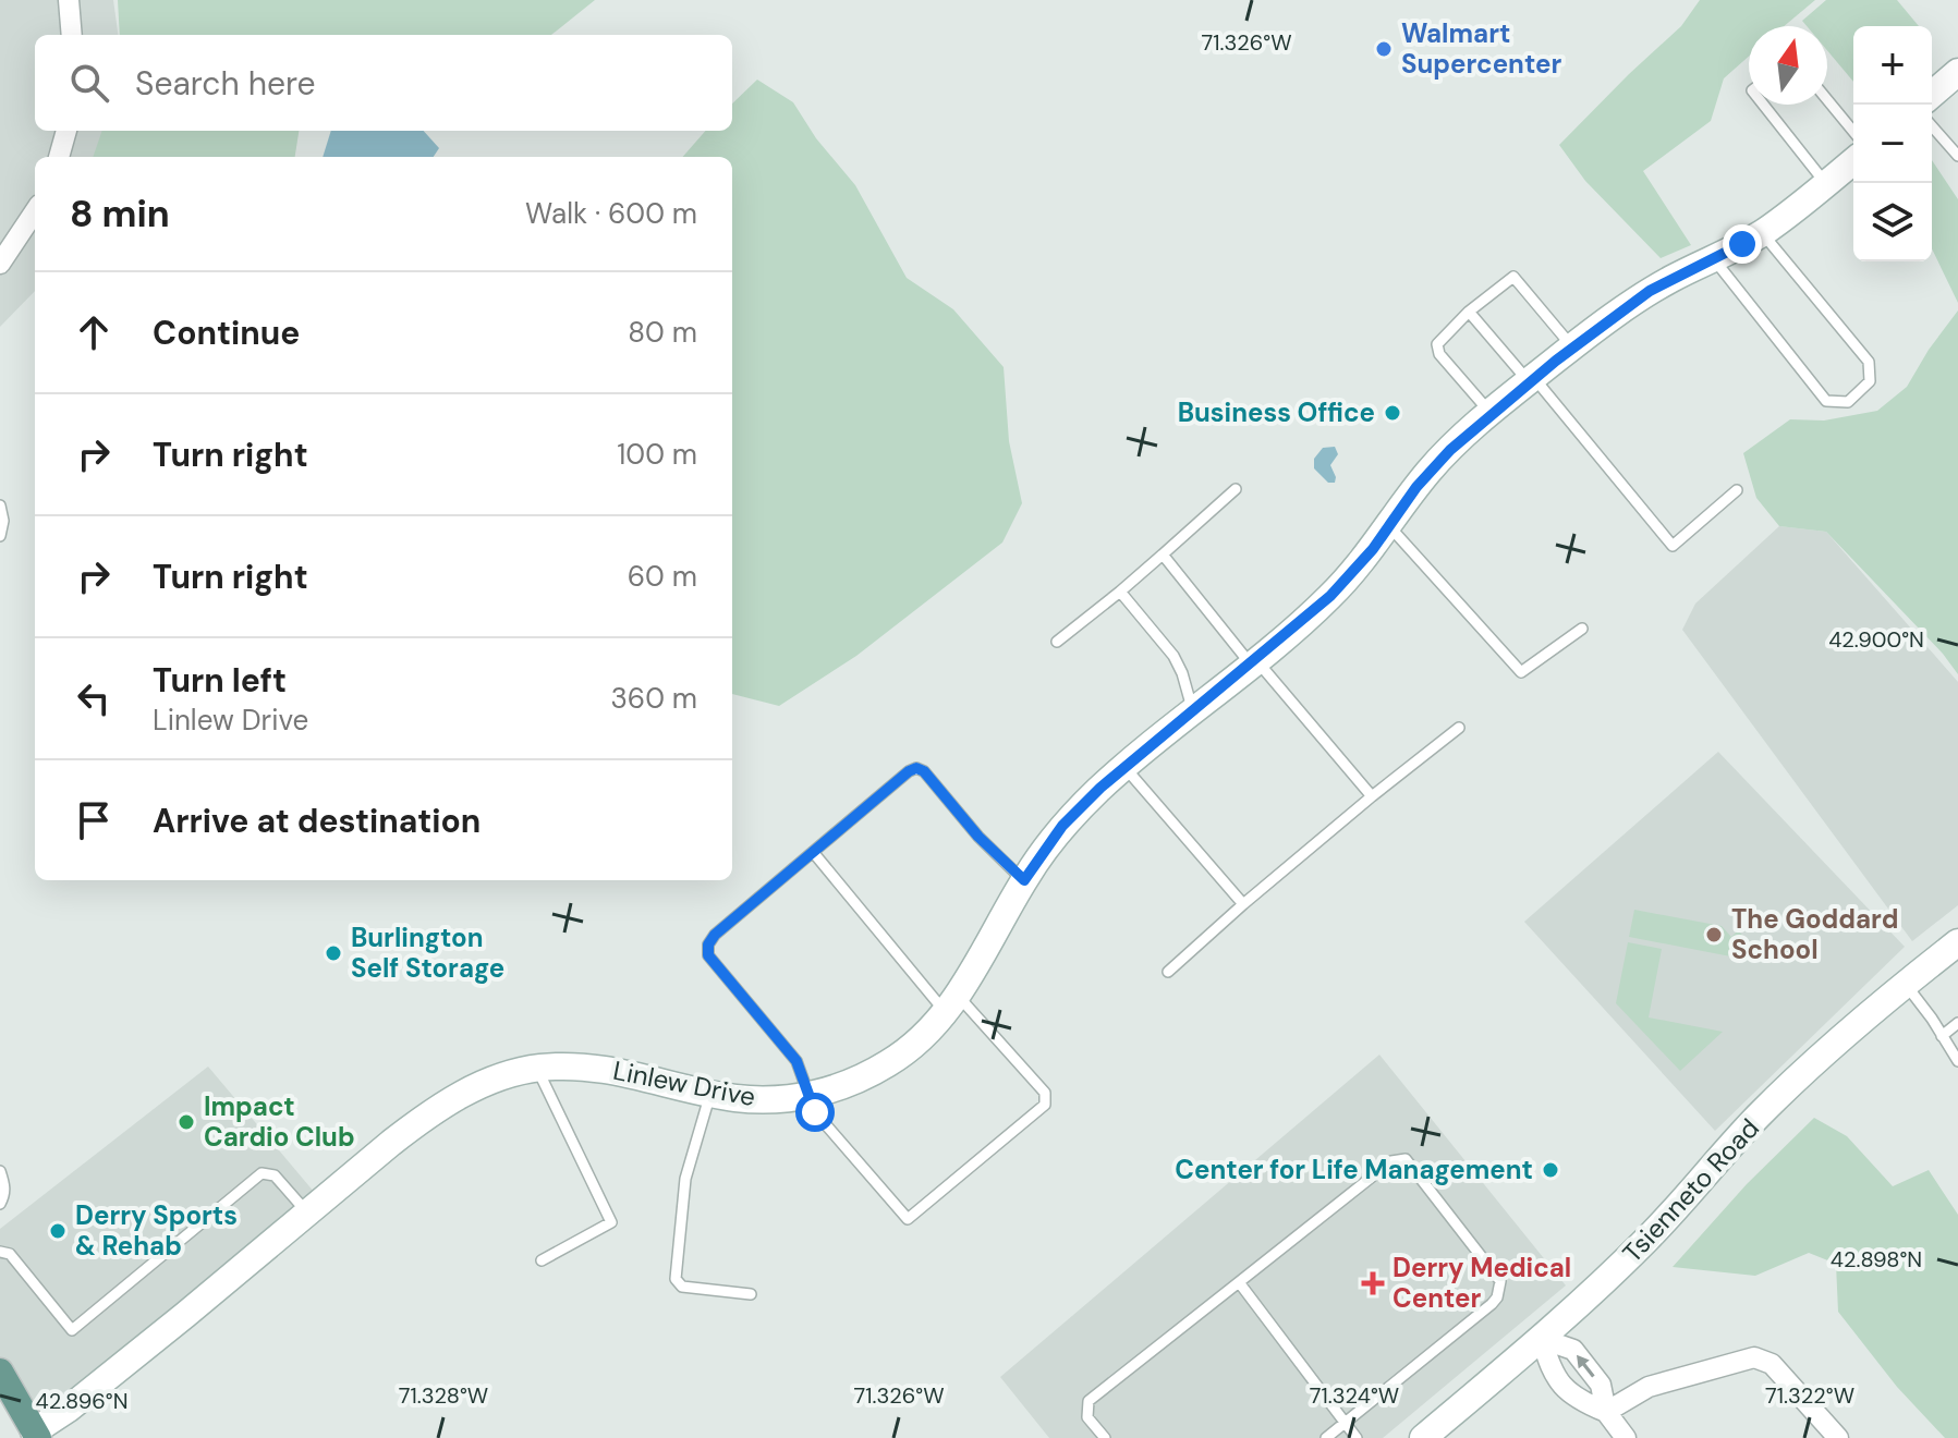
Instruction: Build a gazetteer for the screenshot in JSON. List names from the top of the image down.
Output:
{
  "streets": {
    "street": ["Linlew Drive", "Tsienneto Road"]
  },
  "places": {
    "other": [
      "Walmart Supercenter",
      "Business Office",
      "The Goddard School",
      "Burlington Self Storage",
      "Impact Cardio Club",
      "Center for Life Management",
      "Derry Sports & Rehab"
    ],
    "health": ["Derry Medical Center"]
  },
  "north": "top",
  "page": {
    "map_buttons": ["+", "−"],
    "search": "Search here",
    "heading": ["8 min", "Walk · 600 m"],
    "list": [
      ["Continue", "80 m"],
      ["Turn right", "100 m"],
      ["Turn right", "60 m"],
      ["Turn left", "Linlew Drive", "360 m"],
      "Arrive at destination"
    ]
  },
  "coordinates": [
    "71.326°W",
    "42.900°N",
    "42.898°N",
    "71.328°W",
    "71.324°W",
    "71.322°W",
    "42.896°N"
  ]
}
